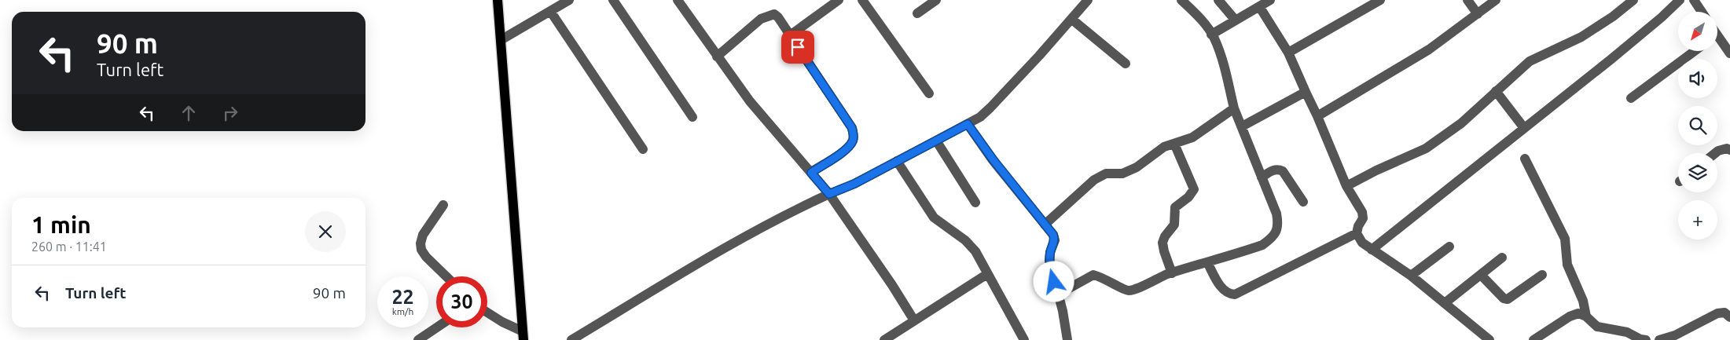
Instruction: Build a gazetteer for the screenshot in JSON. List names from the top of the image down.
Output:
{
  "north": "bottom left",
  "page": {
    "map_buttons": "+",
    "turn": ["90 m", "Turn left"],
    "heading": ["1 min", "260 m · 11:41"],
    "list": [
      {
        "name": "Turn left",
        "value": "90 m"
      }
    ],
    "speed": "22 km/h",
    "limit": "30"
  }
}
